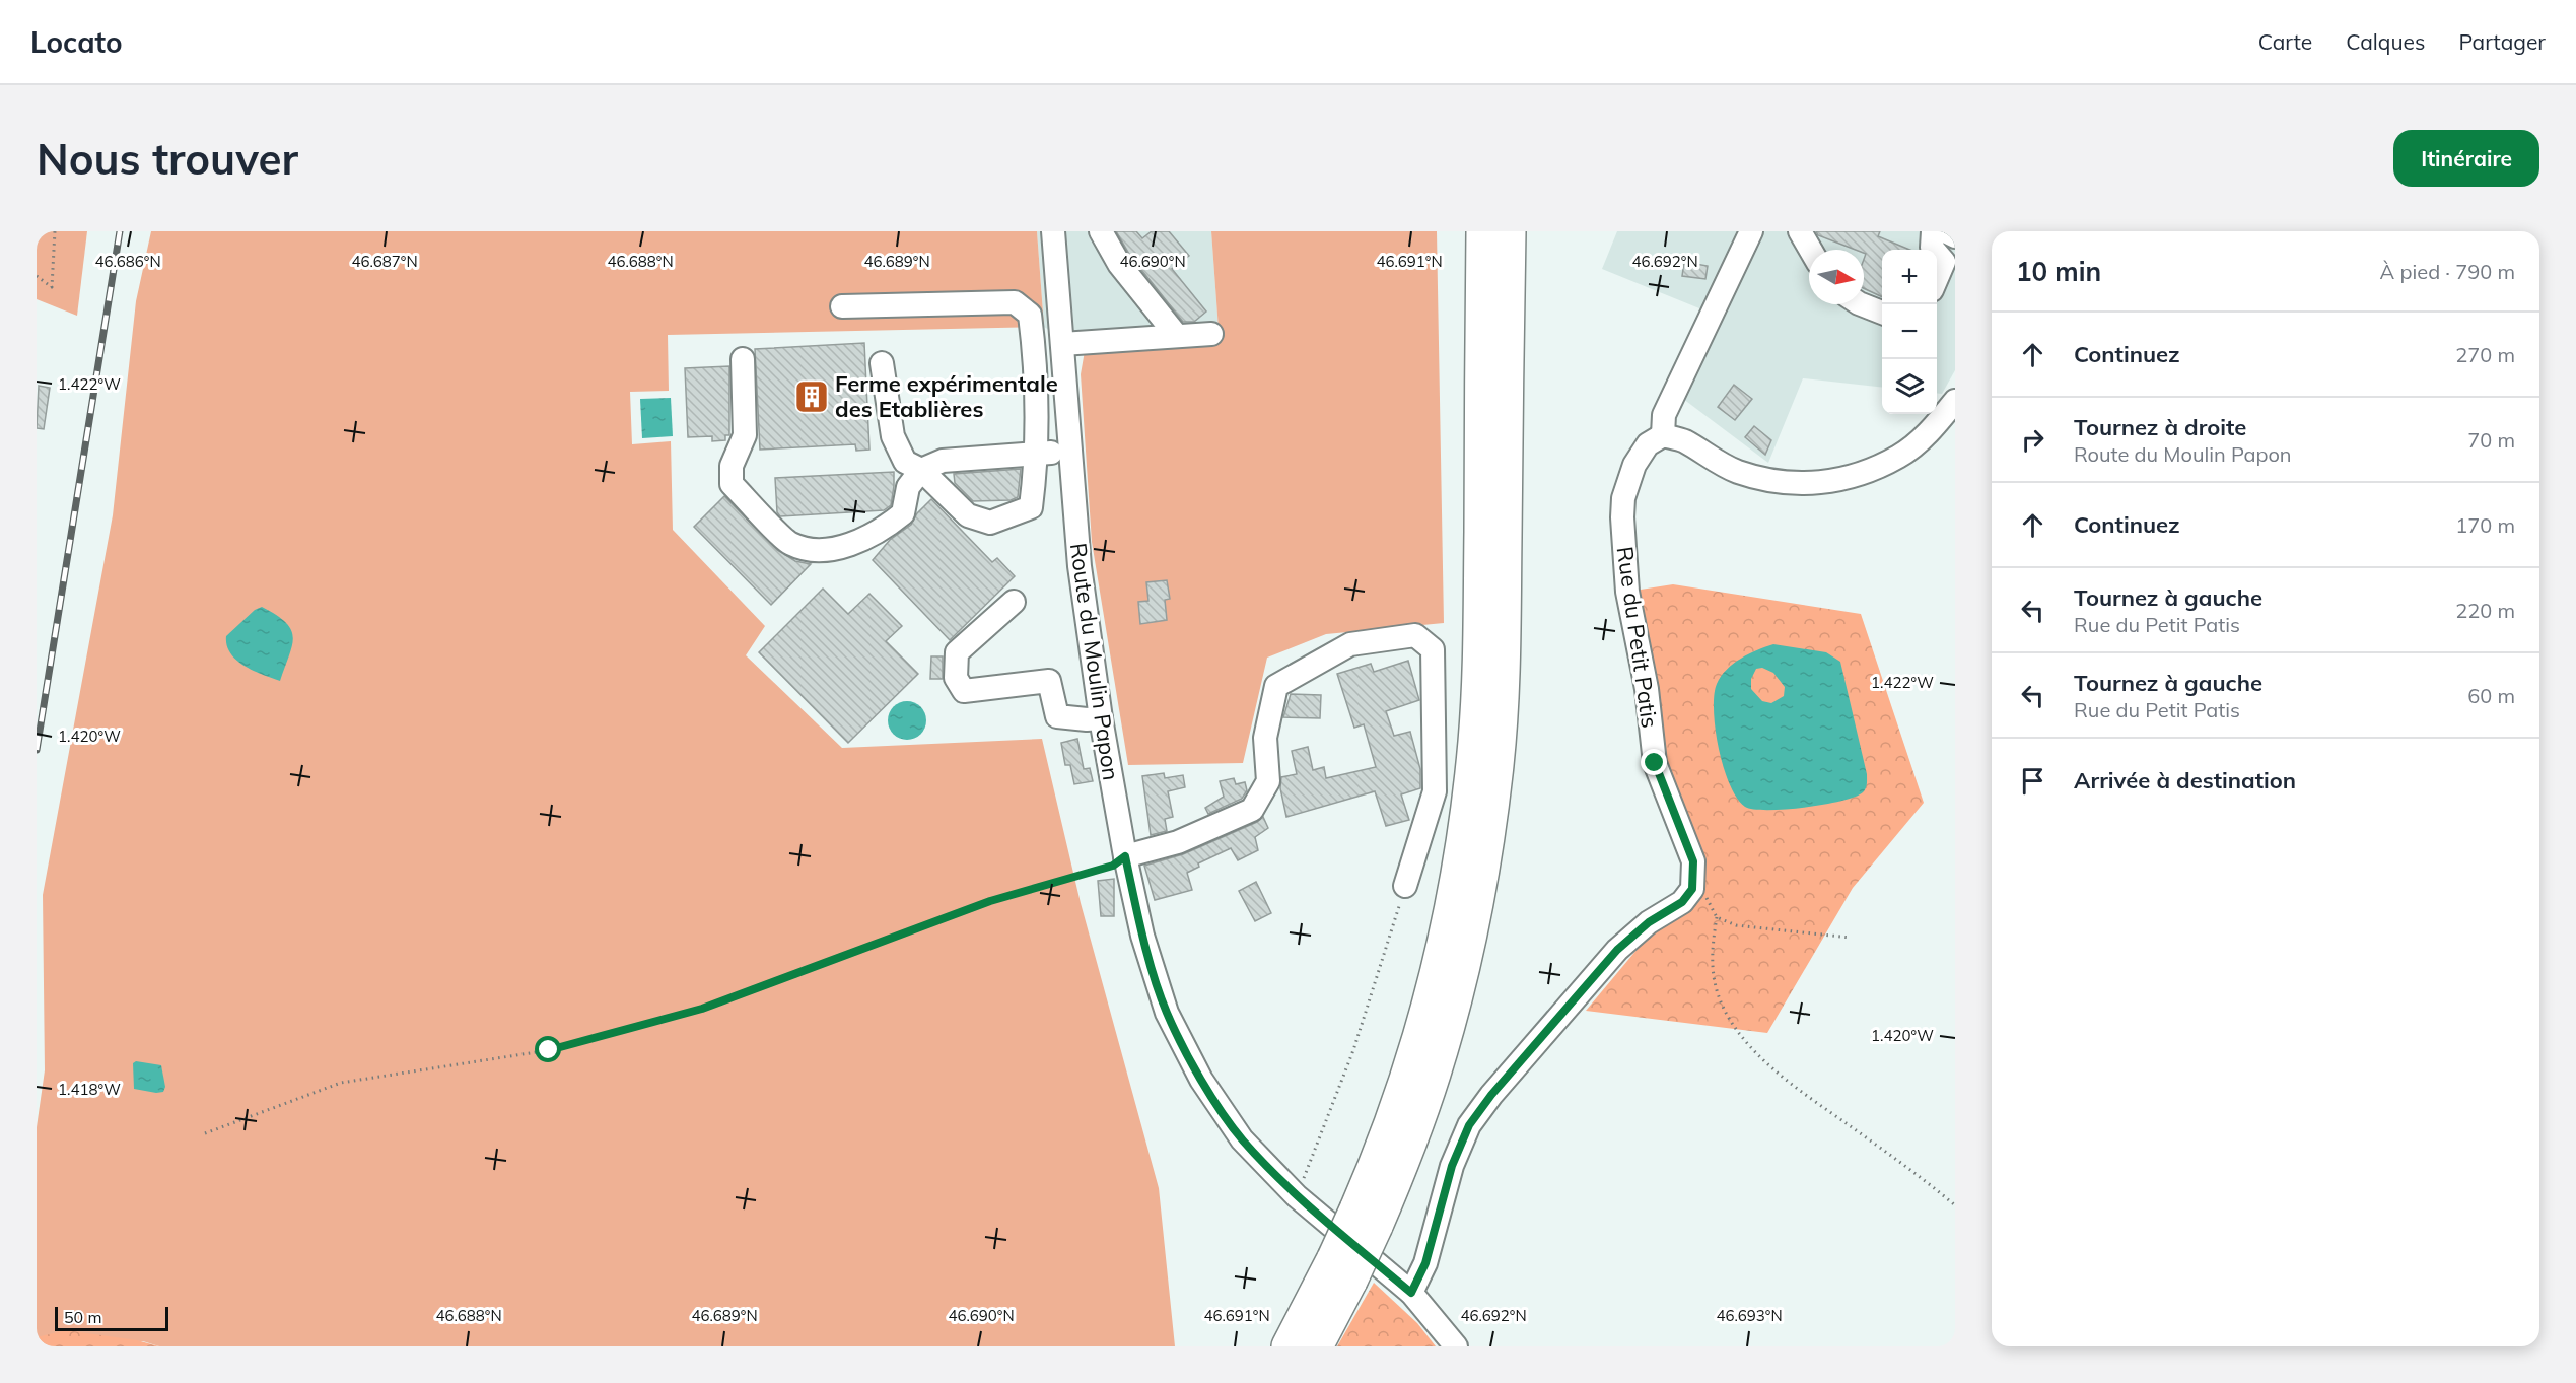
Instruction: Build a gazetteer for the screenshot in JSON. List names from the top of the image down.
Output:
{
  "streets": {
    "street": ["Rue du Petit Patis", "Route du Moulin Papon"]
  },
  "places": {
    "building": ["Ferme expérimentale des Etablières"]
  },
  "scale_bar": "50 m",
  "north": "right",
  "page": {
    "header": "Locato",
    "nav": ["Carte", "Calques", "Partager"],
    "buttons": "Itinéraire",
    "title": "Nous trouver",
    "heading": ["10 min", "À pied · 790 m"],
    "map_buttons": ["+", "−"],
    "list": [
      ["Continuez", "270 m"],
      ["Tournez à droite", "Route du Moulin Papon", "70 m"],
      ["Continuez", "170 m"],
      ["Tournez à gauche", "Rue du Petit Patis", "220 m"],
      ["Tournez à gauche", "Rue du Petit Patis", "60 m"],
      "Arrivée à destination"
    ],
    "scale": "50 m"
  },
  "coordinates": [
    "46.686°N",
    "46.687°N",
    "46.688°N",
    "46.689°N",
    "46.690°N",
    "46.691°N",
    "46.692°N",
    "1.422°W",
    "1.420°W",
    "1.418°W",
    "46.693°N"
  ]
}
